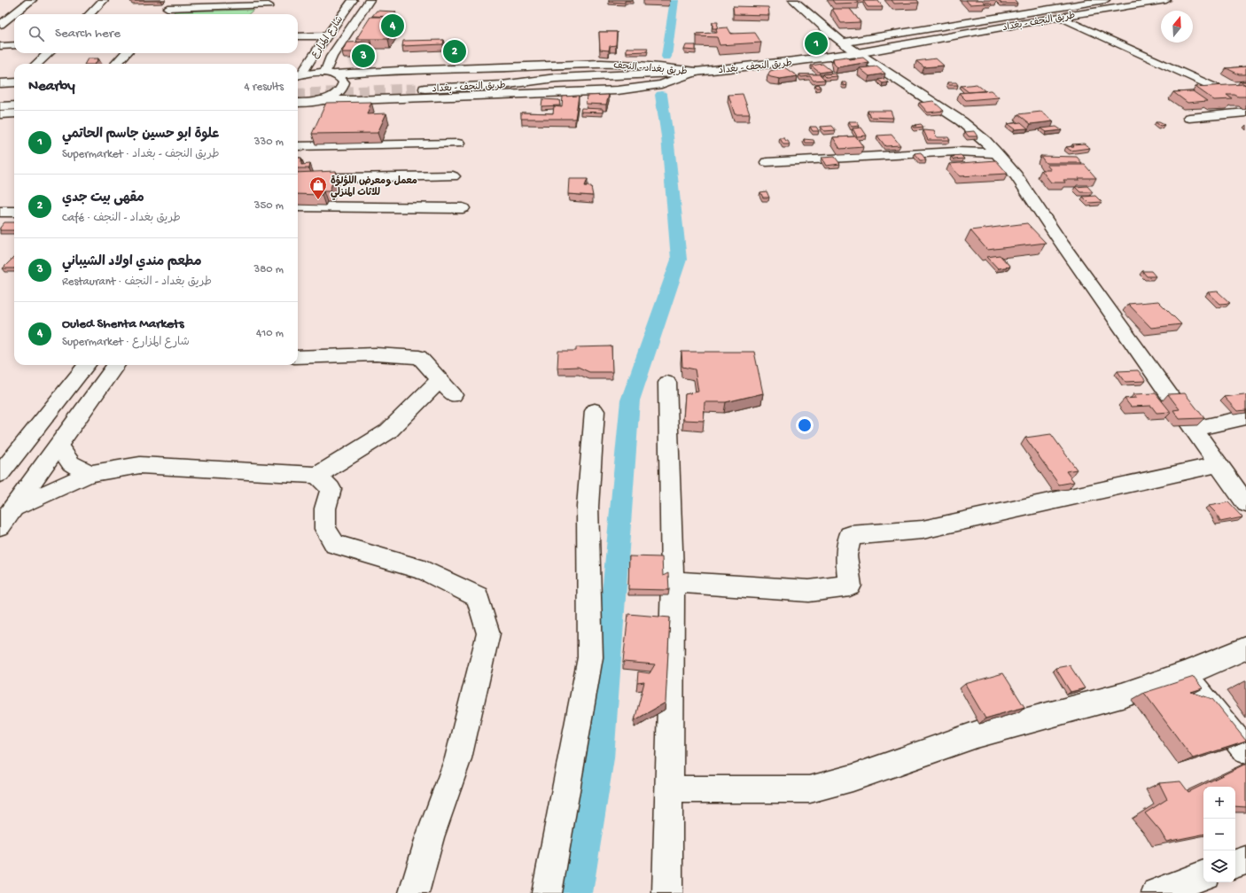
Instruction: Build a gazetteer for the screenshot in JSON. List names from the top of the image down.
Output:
{
  "streets": {
    "street": ["طريق النجف - بغداد", "شارع المزارع", "طريق بغداد - النجف"]
  },
  "crossings": [
    ["طريق النجف - بغداد", "طريق بغداد - النجف"],
    ["شارع المزارع", "طريق بغداد - النجف"]
  ],
  "places": {
    "shop": ["معمل ومعرض اللؤلؤة للاثاث المنزلي"]
  },
  "north": "top",
  "page": {
    "pins": [
      "4",
      "1",
      "2",
      "3"
    ],
    "search": "Search here",
    "heading": ["Nearby", "4 results"],
    "list": [
      {
        "mark": "1",
        "name": "علوة ابو حسين جاسم الحاتمي",
        "note": "Supermarket · طريق النجف - بغداد",
        "value": "330 m"
      },
      {
        "mark": "2",
        "name": "مقهى بيت جدي",
        "note": "Café · طريق بغداد - النجف",
        "value": "350 m"
      },
      {
        "mark": "3",
        "name": "مطعم مندي اولاد الشيباني",
        "note": "Restaurant · طريق بغداد - النجف",
        "value": "380 m"
      },
      {
        "mark": "4",
        "name": "Ouled Shenta Markets",
        "note": "Supermarket · شارع المزارع",
        "value": "410 m"
      }
    ],
    "map_buttons": ["+", "−"]
  }
}
